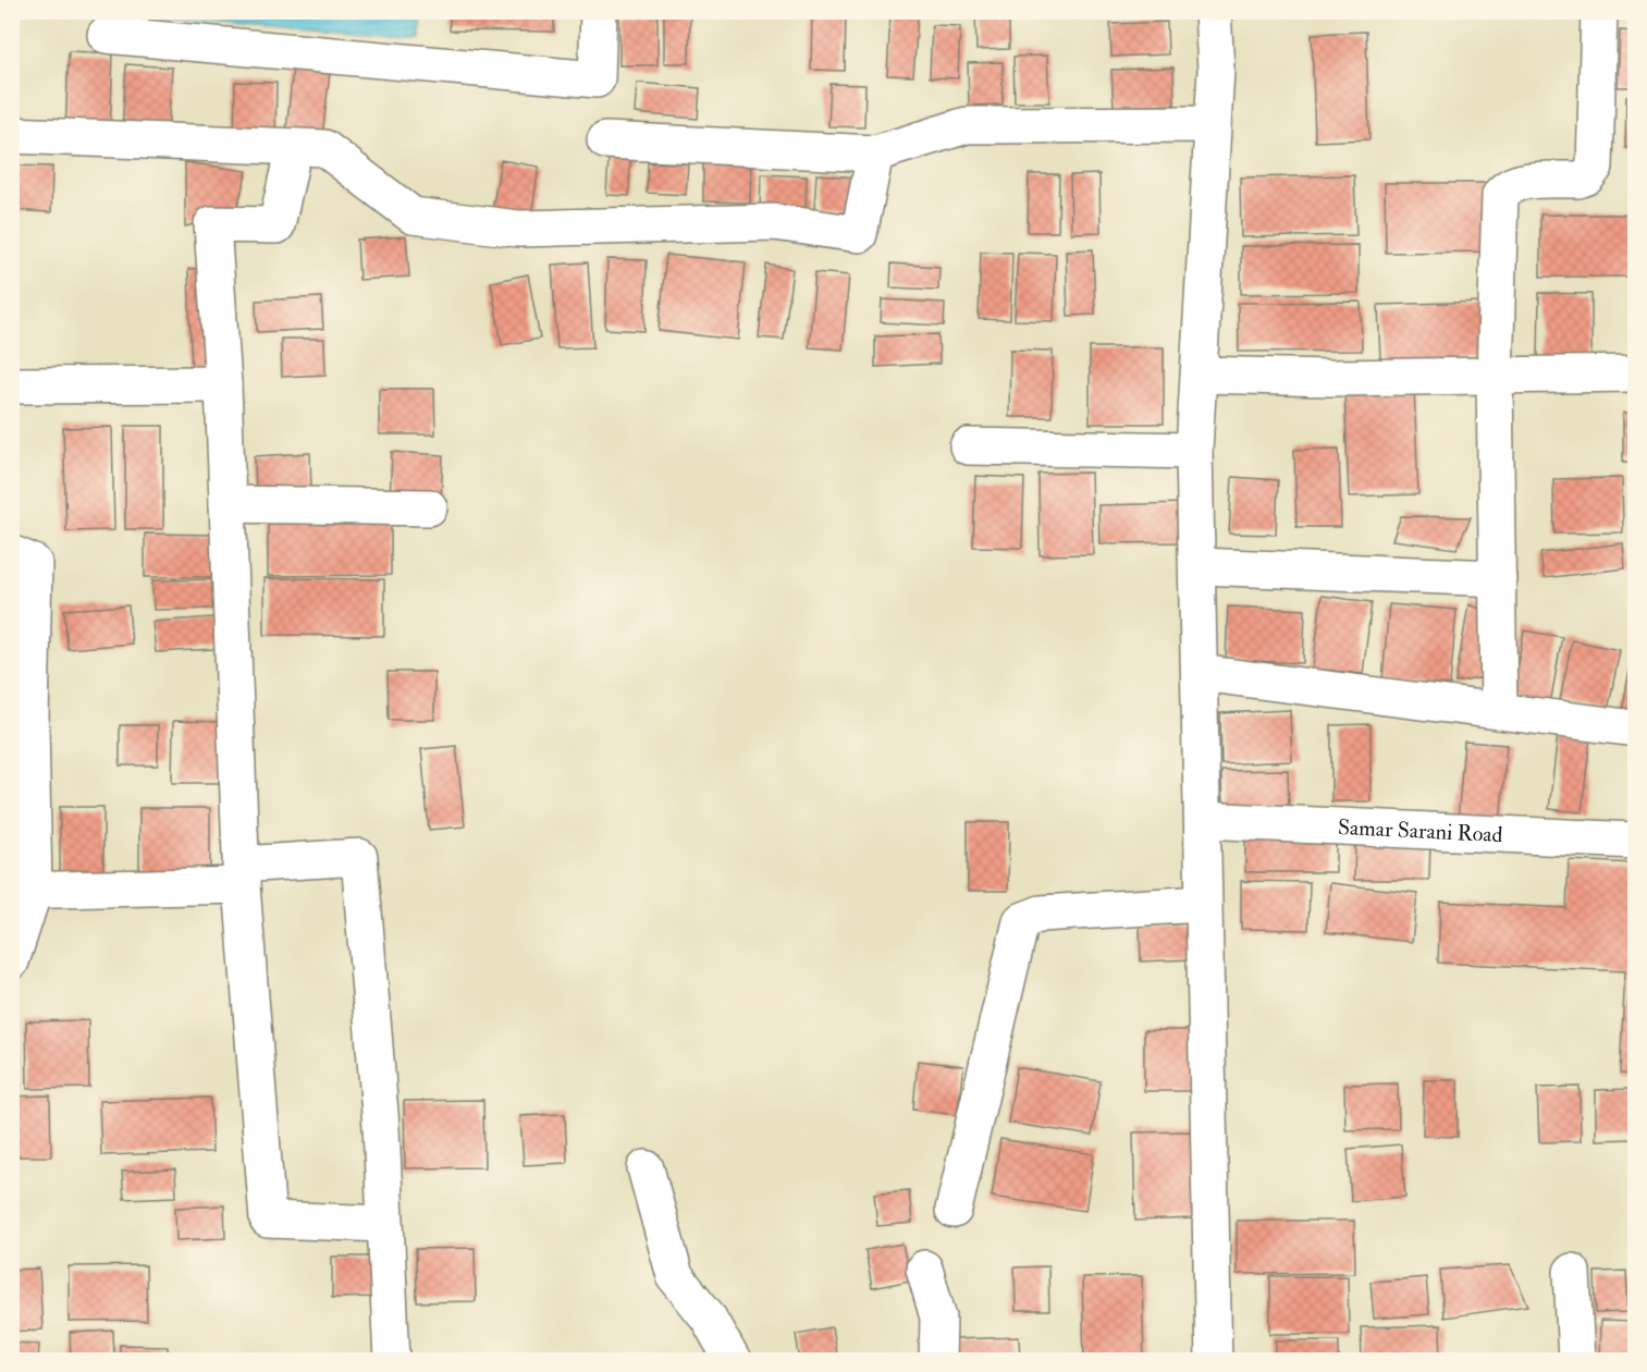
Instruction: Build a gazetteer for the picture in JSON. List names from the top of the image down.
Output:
{
  "streets": {
    "street": ["Samar Sarani Road"]
  }
}
